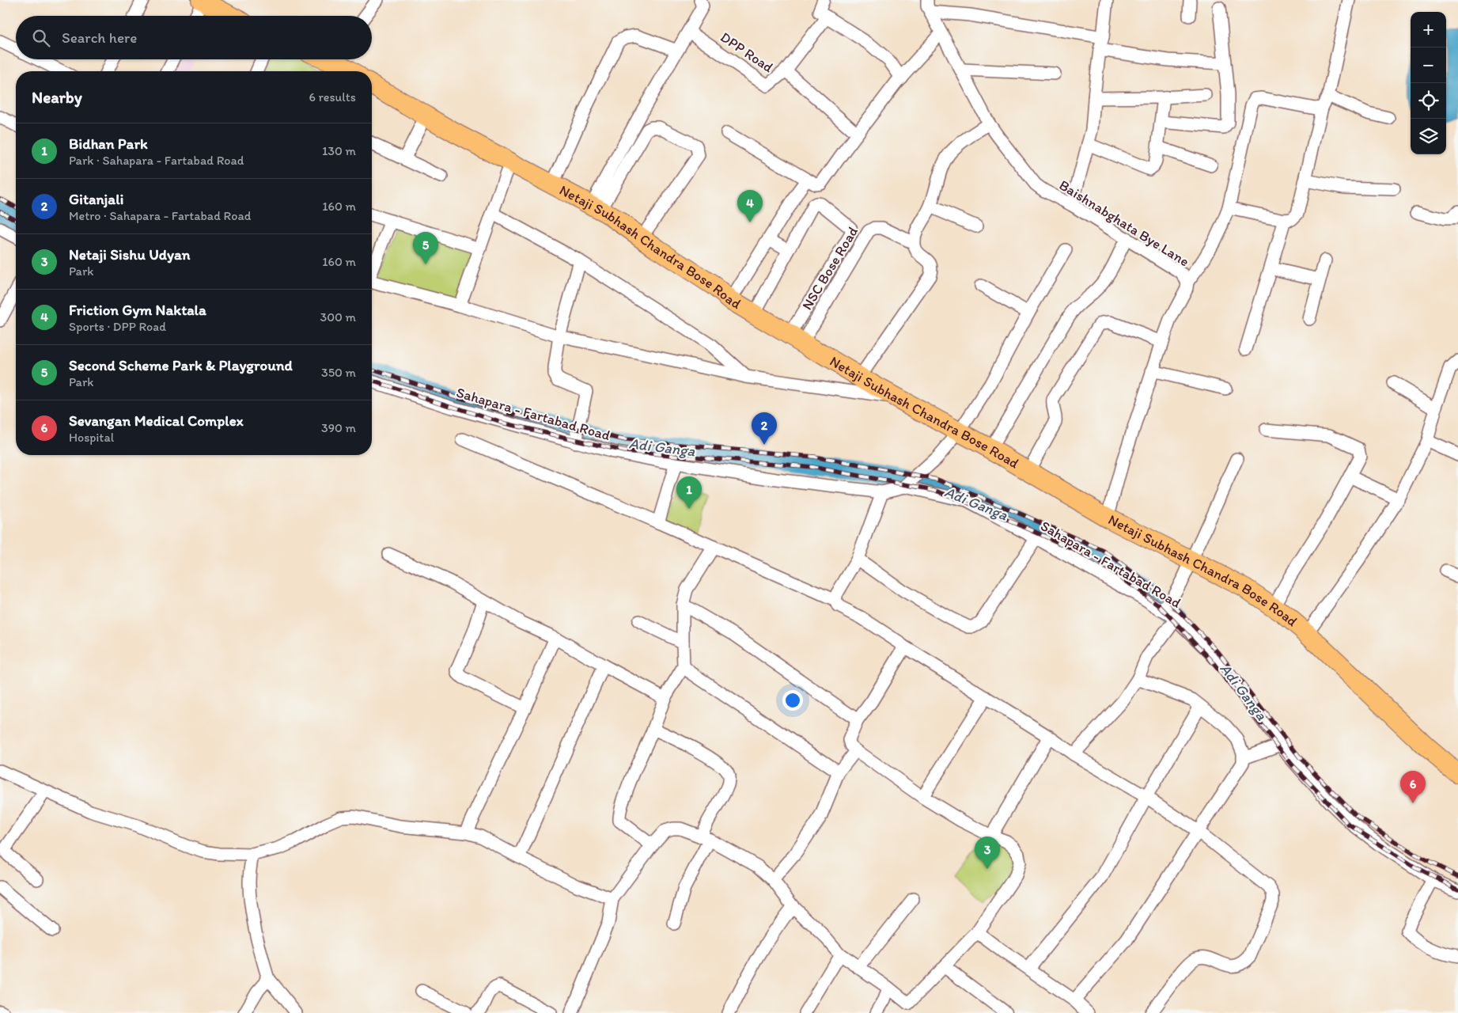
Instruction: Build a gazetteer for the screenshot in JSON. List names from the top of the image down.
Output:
{
  "streets": {
    "main road": ["Netaji Subhash Chandra Bose Road"],
    "street": [
      "DPP Road",
      "Baishnabghata Bye Lane",
      "NSC Bose Road",
      "Sahapara - Fartabad Road"
    ]
  },
  "crossings": [
    ["Baishnabghata Bye Lane", "Netaji Subhash Chandra Bose Road"],
    ["Netaji Subhash Chandra Bose Road", "NSC Bose Road"]
  ],
  "water": ["Adi Ganga"],
  "page": {
    "map_buttons": ["+", "−"],
    "search": "Search here",
    "heading": ["Nearby", "6 results"],
    "list": [
      {
        "mark": "1",
        "name": "Bidhan Park",
        "note": "Park · Sahapara - Fartabad Road",
        "value": "130 m"
      },
      {
        "mark": "2",
        "name": "Gitanjali",
        "note": "Metro · Sahapara - Fartabad Road",
        "value": "160 m"
      },
      {
        "mark": "3",
        "name": "Netaji Sishu Udyan",
        "note": "Park",
        "value": "160 m"
      },
      {
        "mark": "4",
        "name": "Friction Gym Naktala",
        "note": "Sports · DPP Road",
        "value": "300 m"
      },
      {
        "mark": "5",
        "name": "Second Scheme Park & Playground",
        "note": "Park",
        "value": "350 m"
      },
      {
        "mark": "6",
        "name": "Sevangan Medical Complex",
        "note": "Hospital",
        "value": "390 m"
      }
    ],
    "pins": [
      "4",
      "5",
      "2",
      "1",
      "6",
      "3"
    ]
  }
}
